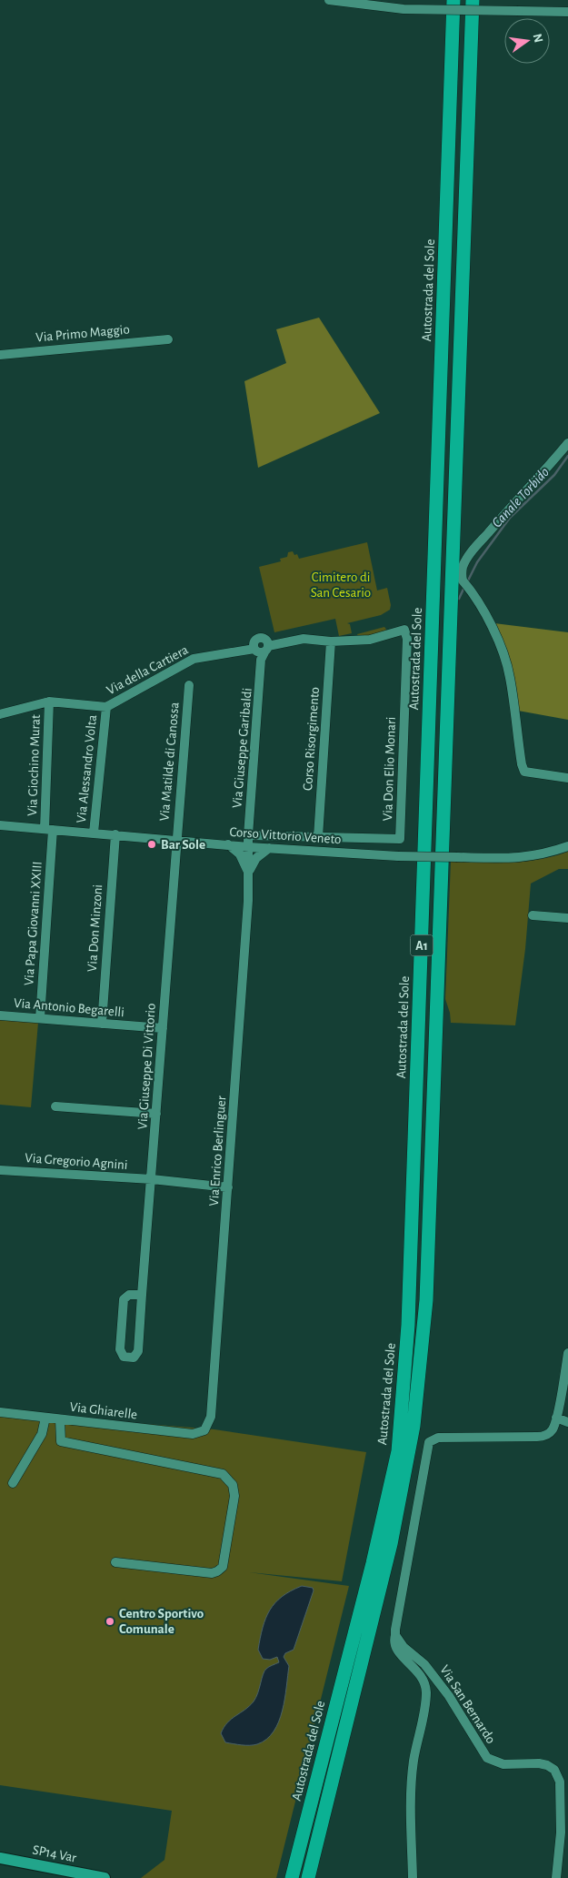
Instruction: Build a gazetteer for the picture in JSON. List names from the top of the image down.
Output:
{
  "streets": {
    "highway": ["Autostrada del Sole", "A1"],
    "main road": ["SP14 Var"],
    "street": [
      "Via Primo Maggio",
      "Via della Cartiera",
      "Corso Risorgimento",
      "Via Giuseppe Garibaldi",
      "Via Matilde di Canossa",
      "Via Giochino Murat",
      "Via Alessandro Volta",
      "Via Don Elio Monari",
      "Corso Vittorio Veneto",
      "Via Papa Giovanni XXIII",
      "Via Don Minzoni",
      "Via Antonio Begarelli",
      "Via Giuseppe Di Vittorio",
      "Via Enrico Berlinguer",
      "Via Gregorio Agnini",
      "Via Ghiarelle",
      "Via San Bernardo"
    ]
  },
  "crossings": [
    ["Via della Cartiera", "Via Giuseppe Garibaldi"],
    ["Via della Cartiera", "Via Giochino Murat"],
    ["Via della Cartiera", "Via Alessandro Volta"],
    ["Corso Risorgimento", "Via Don Elio Monari"],
    ["Via Giuseppe Garibaldi", "Via Don Elio Monari"],
    ["Via Giuseppe Garibaldi", "Corso Vittorio Veneto"],
    ["Via Giuseppe Garibaldi", "Via Enrico Berlinguer"],
    ["Via Matilde di Canossa", "Corso Vittorio Veneto"],
    ["Via Matilde di Canossa", "Via Giuseppe Di Vittorio"],
    ["Via Giochino Murat", "Corso Vittorio Veneto"],
    ["Via Giochino Murat", "Via Papa Giovanni XXIII"],
    ["Via Alessandro Volta", "Corso Vittorio Veneto"],
    ["Corso Vittorio Veneto", "Via Papa Giovanni XXIII"],
    ["Corso Vittorio Veneto", "Via Don Minzoni"],
    ["Corso Vittorio Veneto", "Via Giuseppe Di Vittorio"],
    ["Corso Vittorio Veneto", "Via Enrico Berlinguer"],
    ["Via Papa Giovanni XXIII", "Via Antonio Begarelli"],
    ["Via Don Minzoni", "Via Antonio Begarelli"],
    ["Via Antonio Begarelli", "Via Giuseppe Di Vittorio"],
    ["Via Giuseppe Di Vittorio", "Via Gregorio Agnini"],
    ["Via Enrico Berlinguer", "Via Gregorio Agnini"],
    ["Via Enrico Berlinguer", "Via Ghiarelle"]
  ],
  "water": ["Canale Torbido"],
  "parks": ["Cimitero di San Cesario"],
  "places": ["Bar Sole", "Centro Sportivo Comunale"],
  "north": "right"
}
